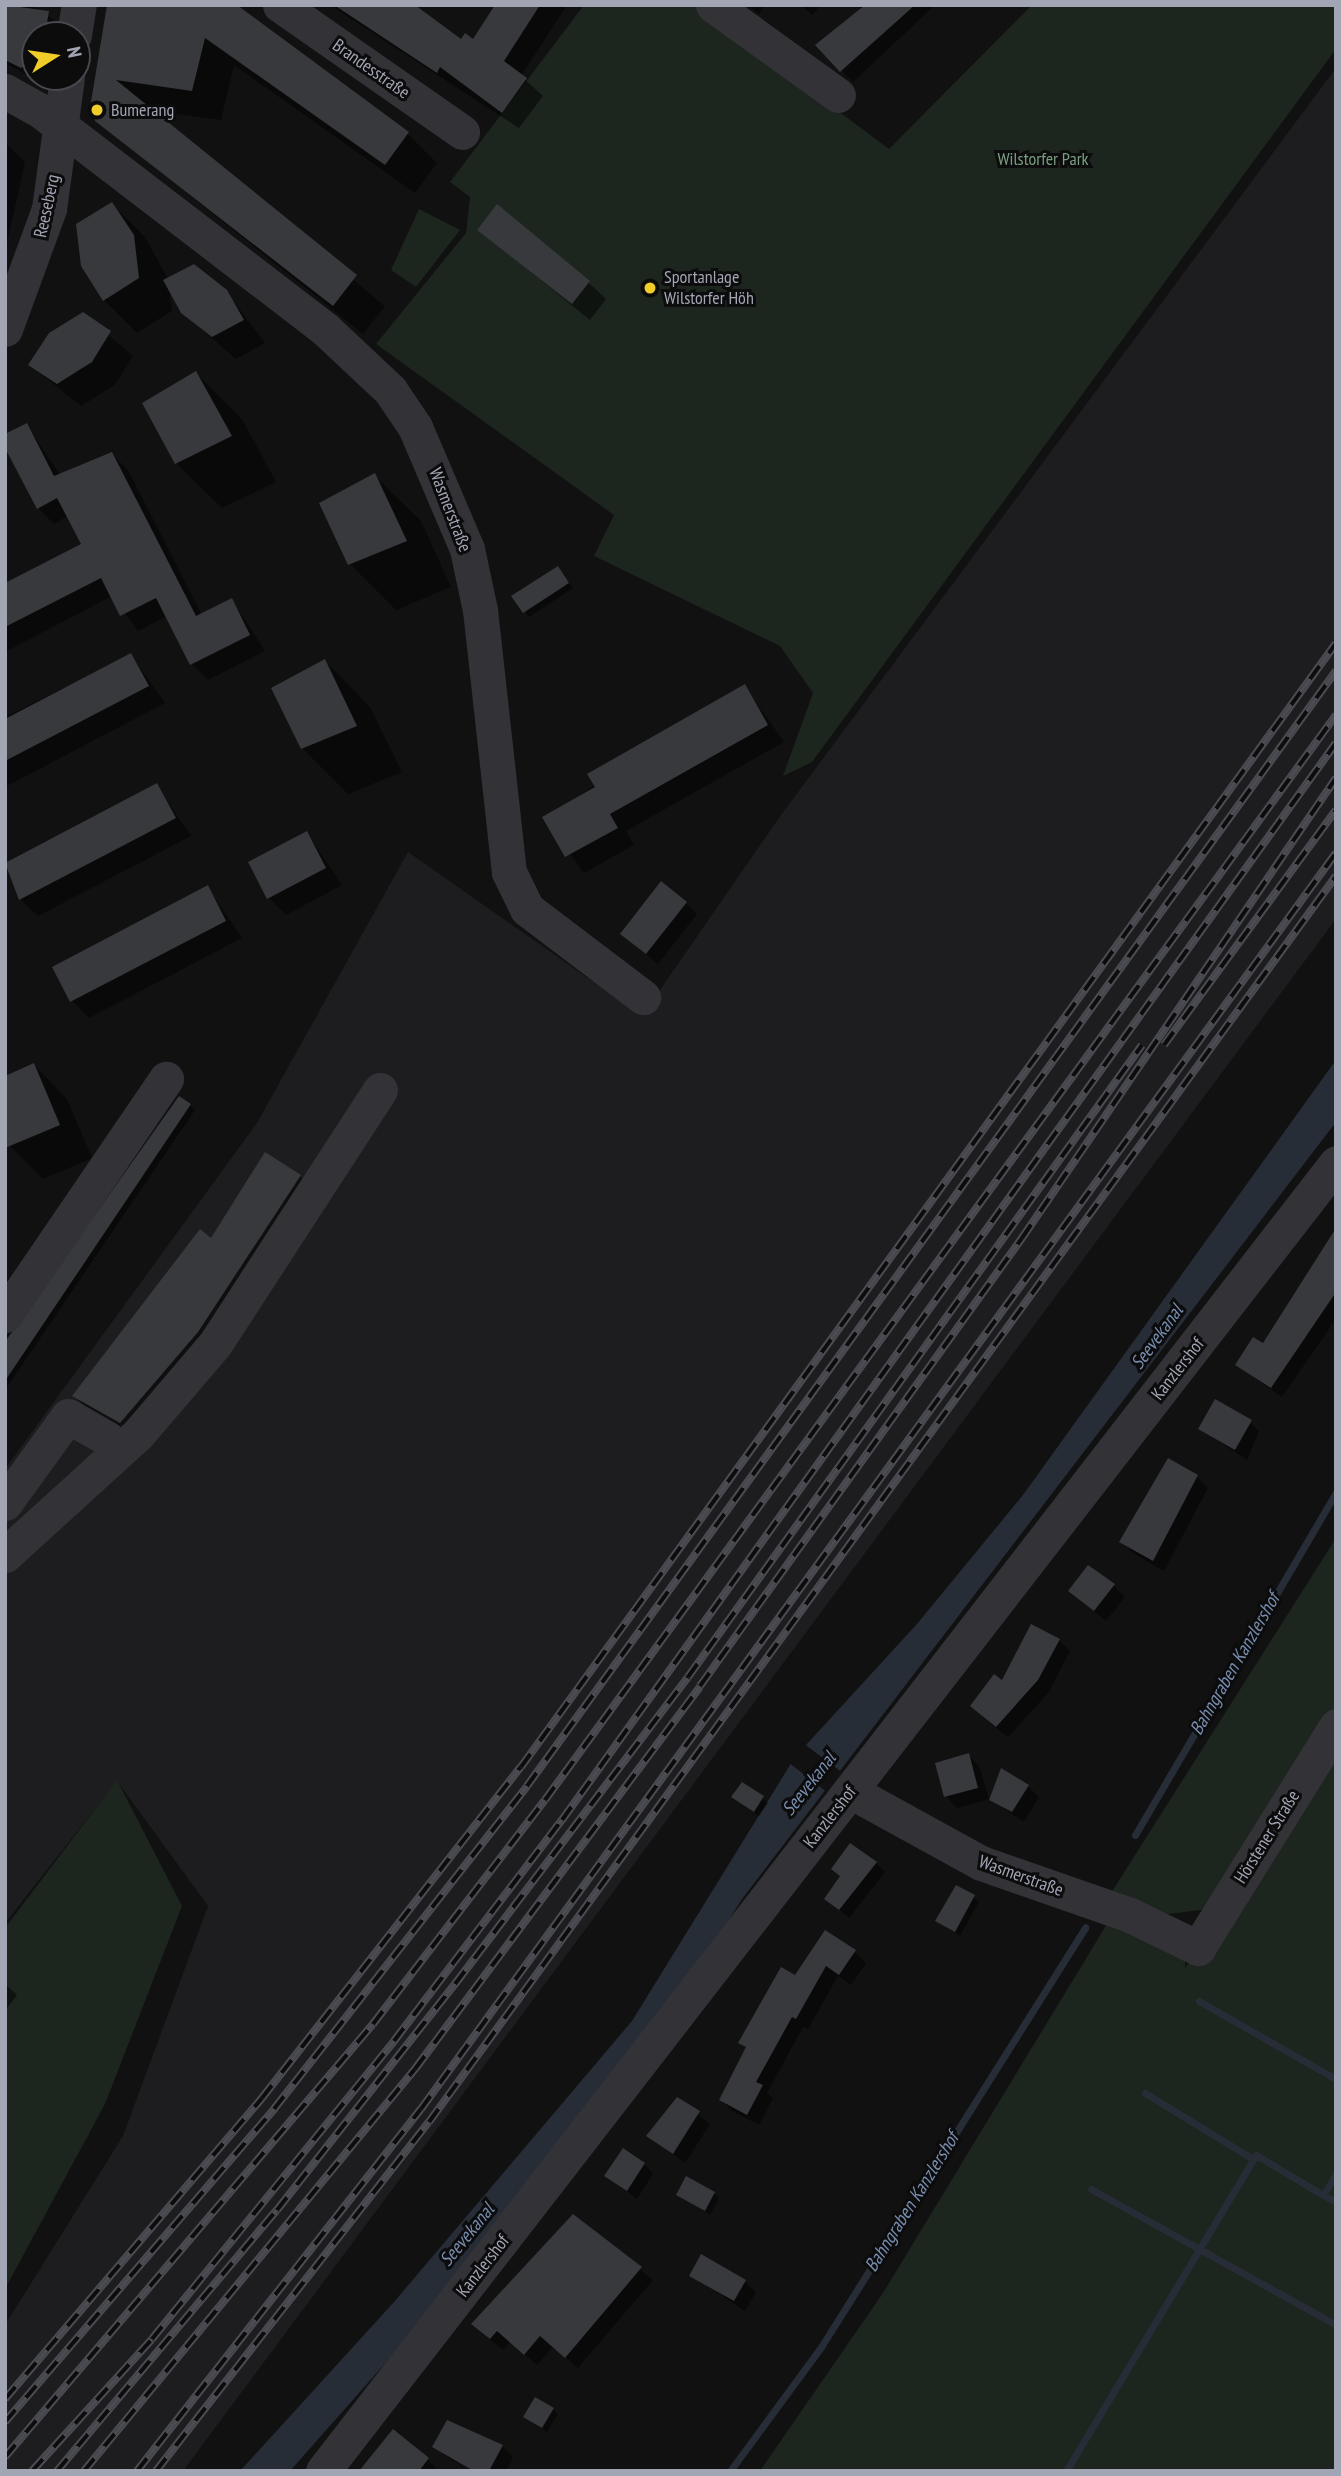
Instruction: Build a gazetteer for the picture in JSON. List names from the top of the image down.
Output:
{
  "streets": {
    "street": [
      "Brandesstraße",
      "Reeseberg",
      "Wasmerstraße",
      "Kanzlershof",
      "Hörstener Straße"
    ]
  },
  "crossings": [
    ["Reeseberg", "Wasmerstraße"],
    ["Wasmerstraße", "Kanzlershof"],
    ["Wasmerstraße", "Hörstener Straße"]
  ],
  "water": ["Seevekanal", "Bahngraben Kanzlershof"],
  "parks": ["Wilstorfer Park"],
  "places": ["Bumerang", "Sportanlage Wilstorfer Höh"],
  "north": "right"
}
